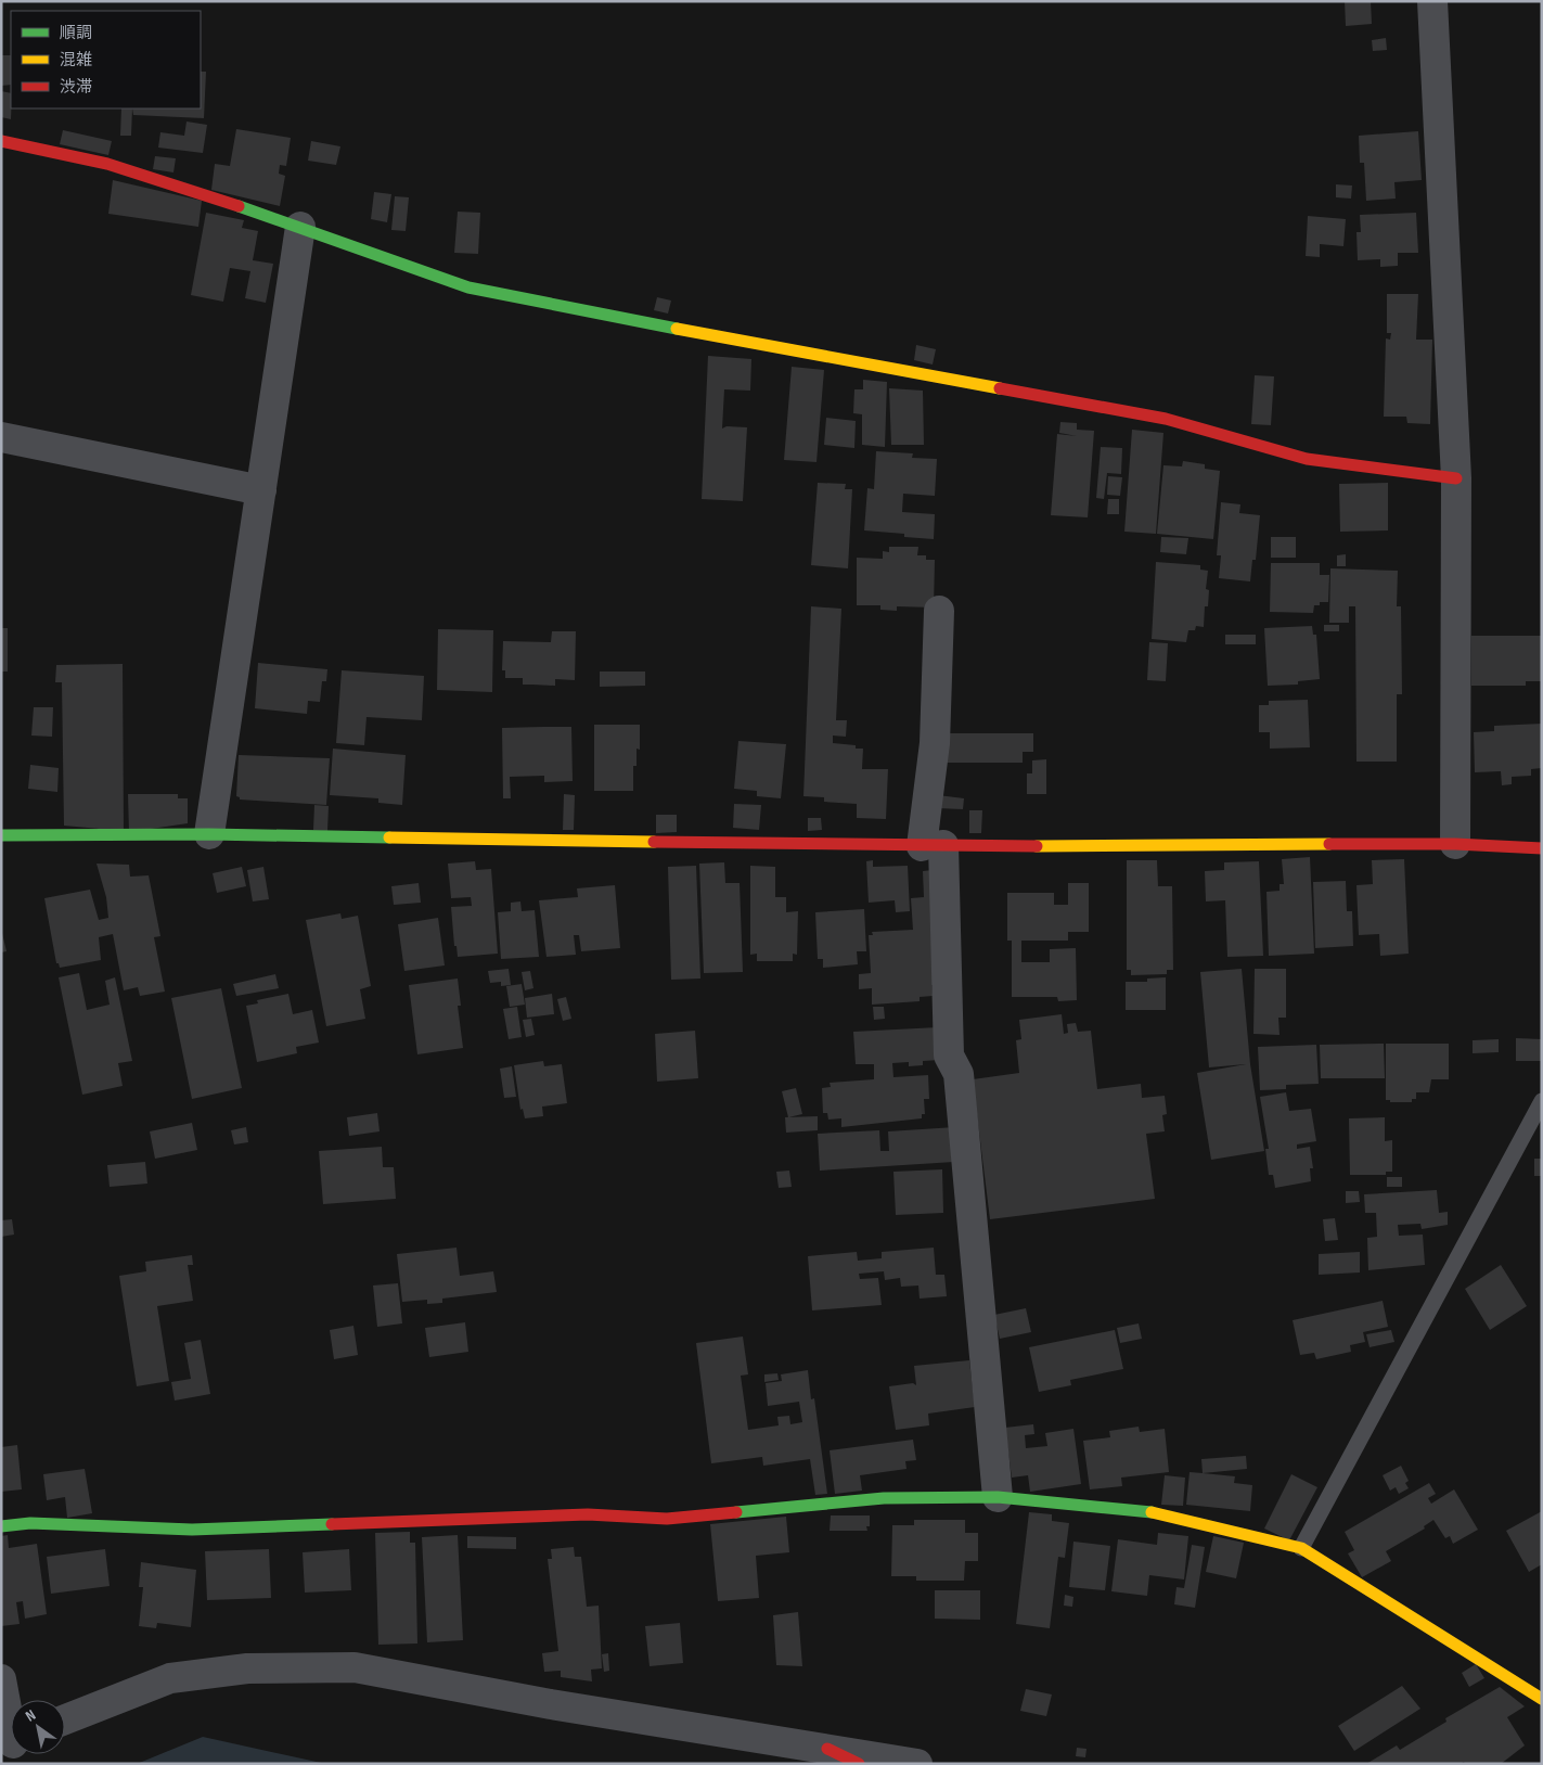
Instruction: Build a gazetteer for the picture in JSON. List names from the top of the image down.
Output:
{
  "legend": ["順調", "混雑", "渋滞"],
  "north": "top left"
}
